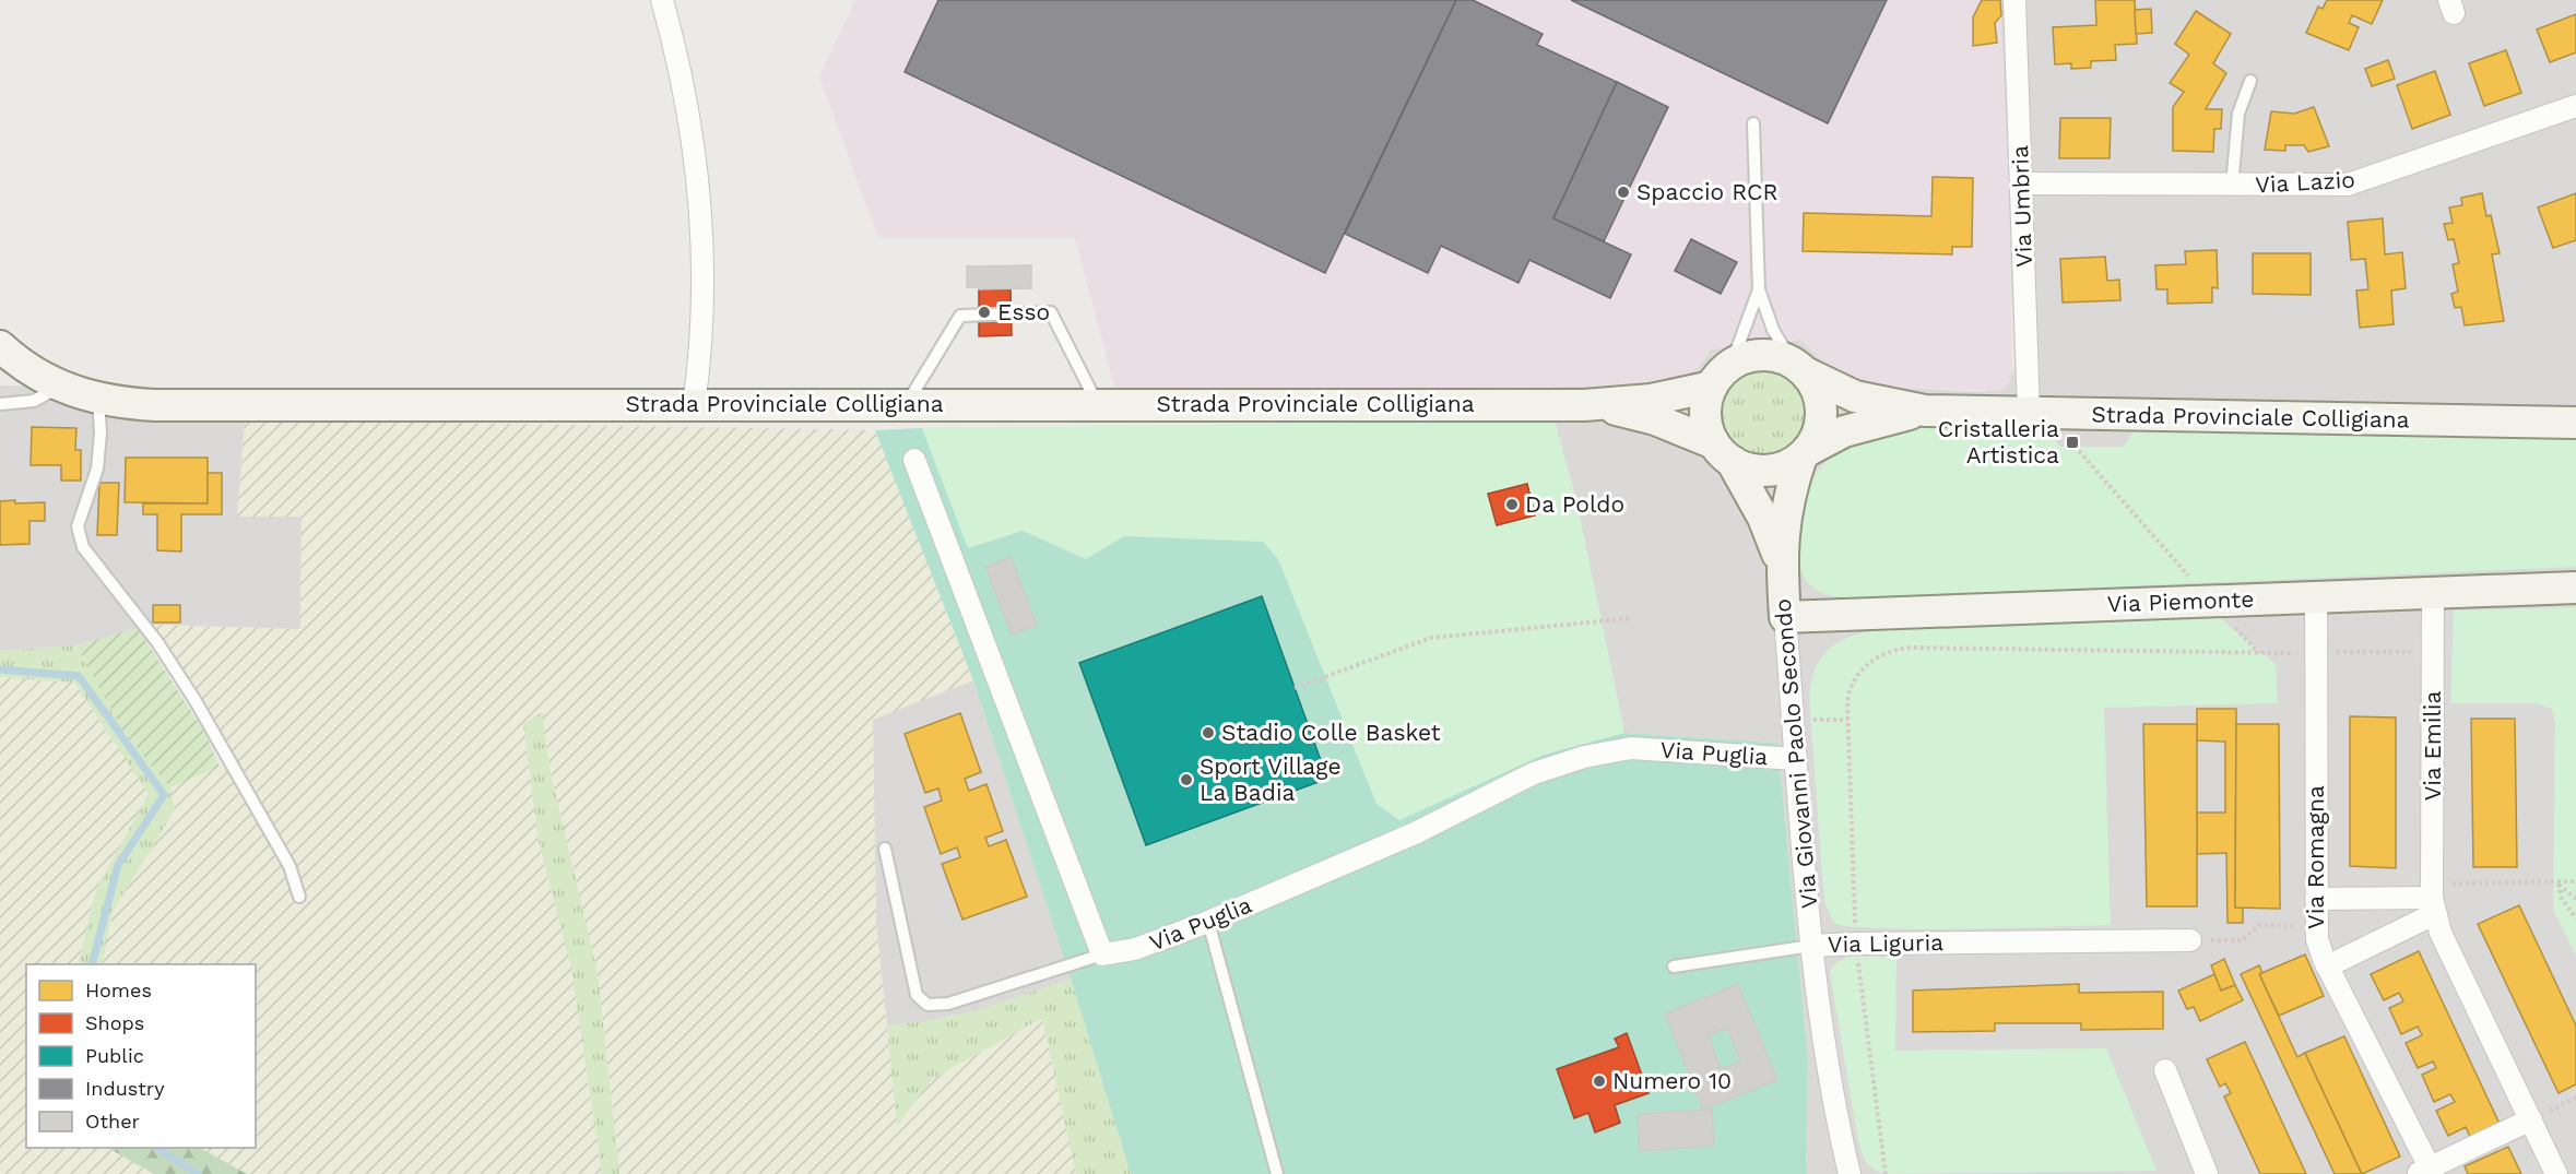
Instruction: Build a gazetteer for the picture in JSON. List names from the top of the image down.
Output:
{
  "streets": {
    "main road": ["Strada Provinciale Colligiana", "Via Piemonte", "Via Giovanni Paolo Secondo"],
    "street": [
      "Via Lazio",
      "Via Umbria",
      "Via Emilia",
      "Via Puglia",
      "Via Romagna",
      "Via Liguria"
    ]
  },
  "crossings": [
    ["Via Lazio", "Via Umbria"],
    ["Via Umbria", "Strada Provinciale Colligiana"],
    ["Strada Provinciale Colligiana", "Via Giovanni Paolo Secondo"],
    ["Via Piemonte", "Via Emilia"],
    ["Via Piemonte", "Via Giovanni Paolo Secondo"],
    ["Via Piemonte", "Via Romagna"],
    ["Via Puglia", "Via Giovanni Paolo Secondo"],
    ["Via Giovanni Paolo Secondo", "Via Liguria"]
  ],
  "places": {
    "other": [
      "Spaccio RCR",
      "Esso",
      "Da Poldo",
      "Stadio Colle Basket",
      "Sport Village La Badia",
      "Numero 10"
    ],
    "transit": ["Cristalleria Artistica"]
  },
  "legend": [
    "Homes",
    "Shops",
    "Public",
    "Industry",
    "Other"
  ]
}
